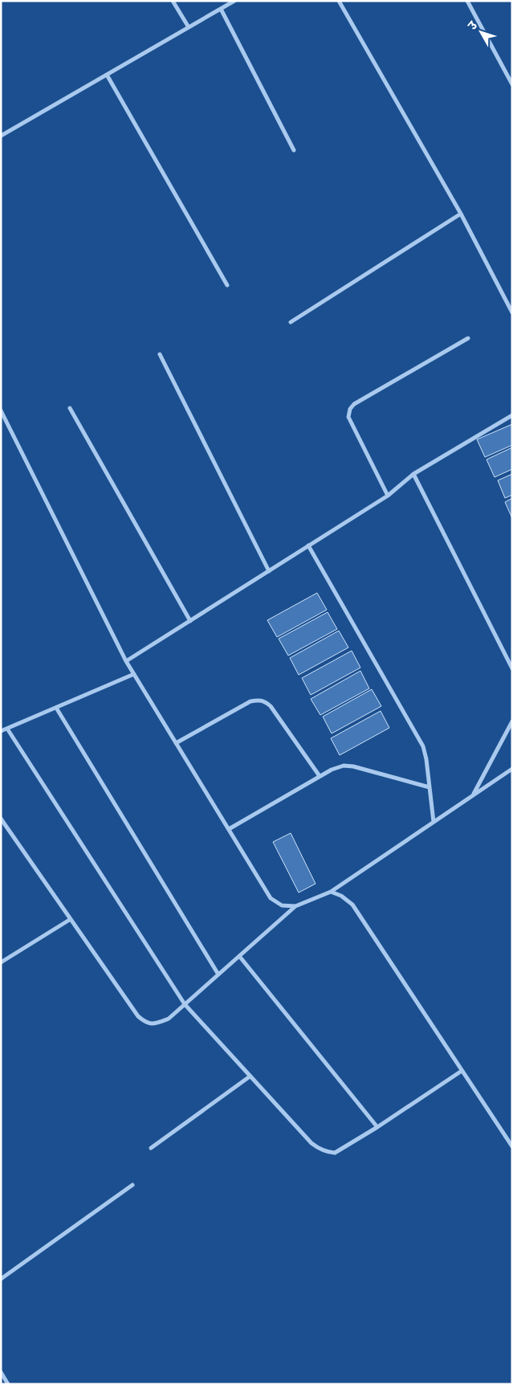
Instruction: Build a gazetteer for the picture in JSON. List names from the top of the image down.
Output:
{
  "north": "top left"
}
